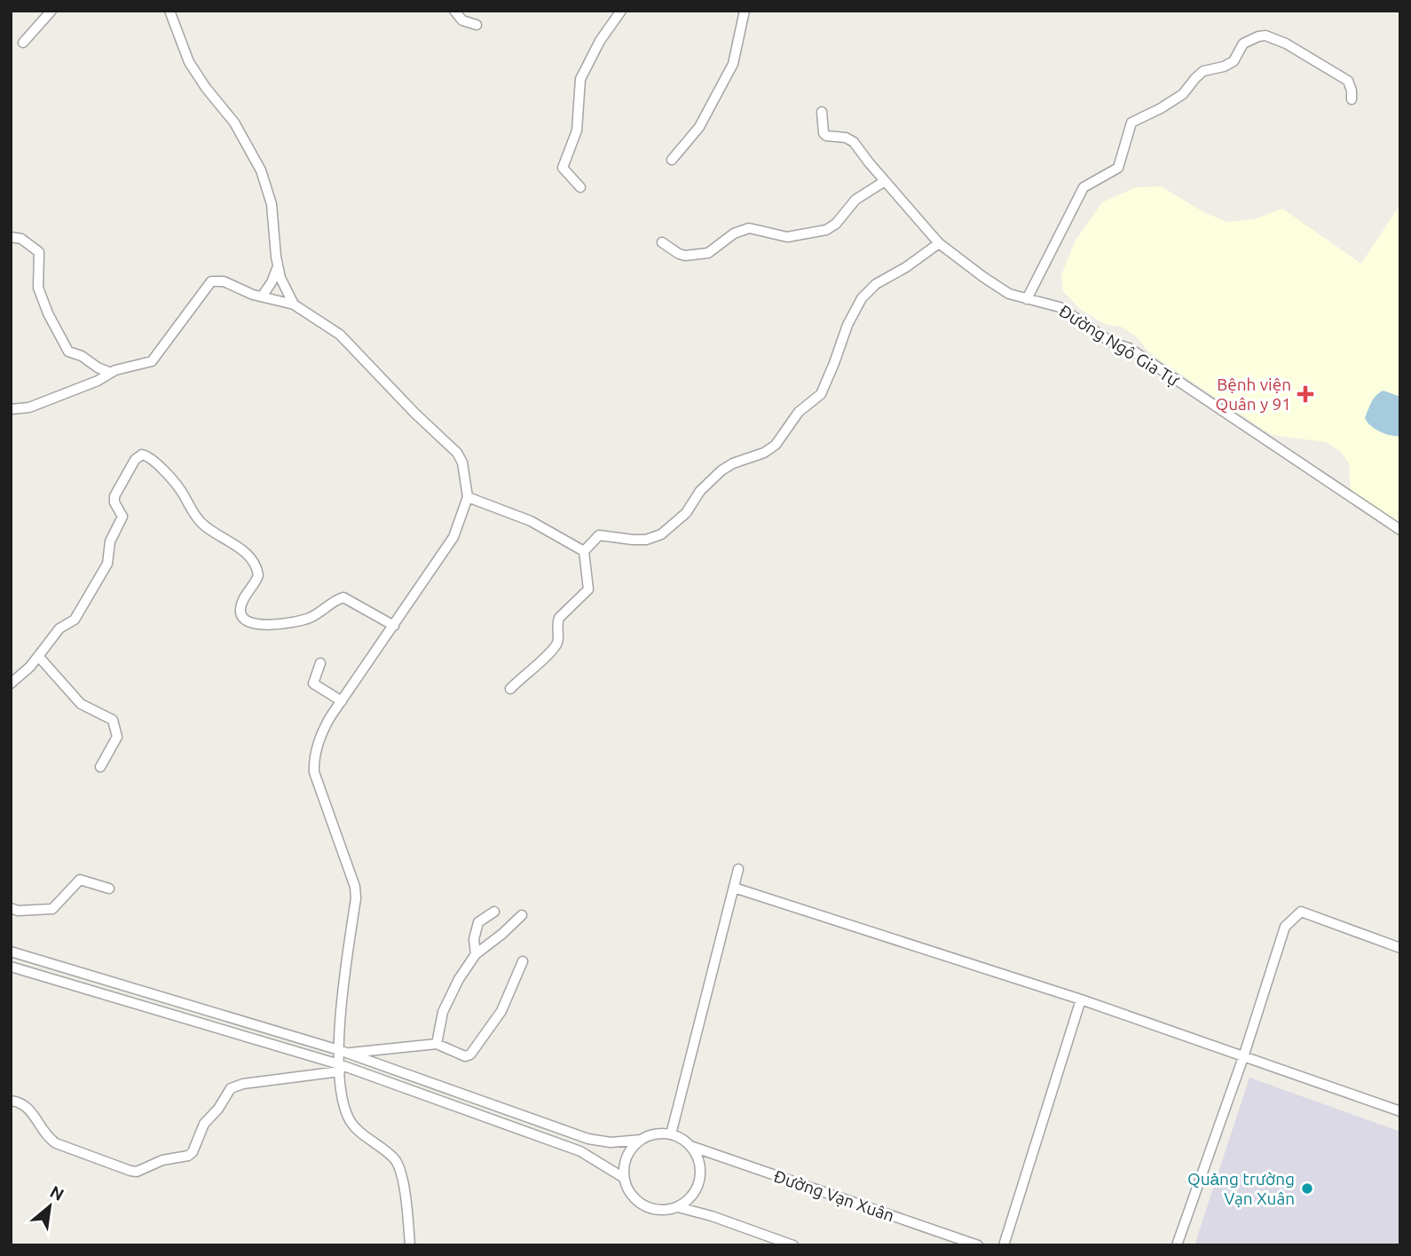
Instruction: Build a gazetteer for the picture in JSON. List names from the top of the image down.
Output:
{
  "streets": {
    "street": ["Đường Ngô Gia Tự", "Đường Vạn Xuân"]
  },
  "places": {
    "health": ["Bệnh viện Quân y 91"],
    "other": ["Quảng trường Vạn Xuân"]
  },
  "north": "top right"
}
